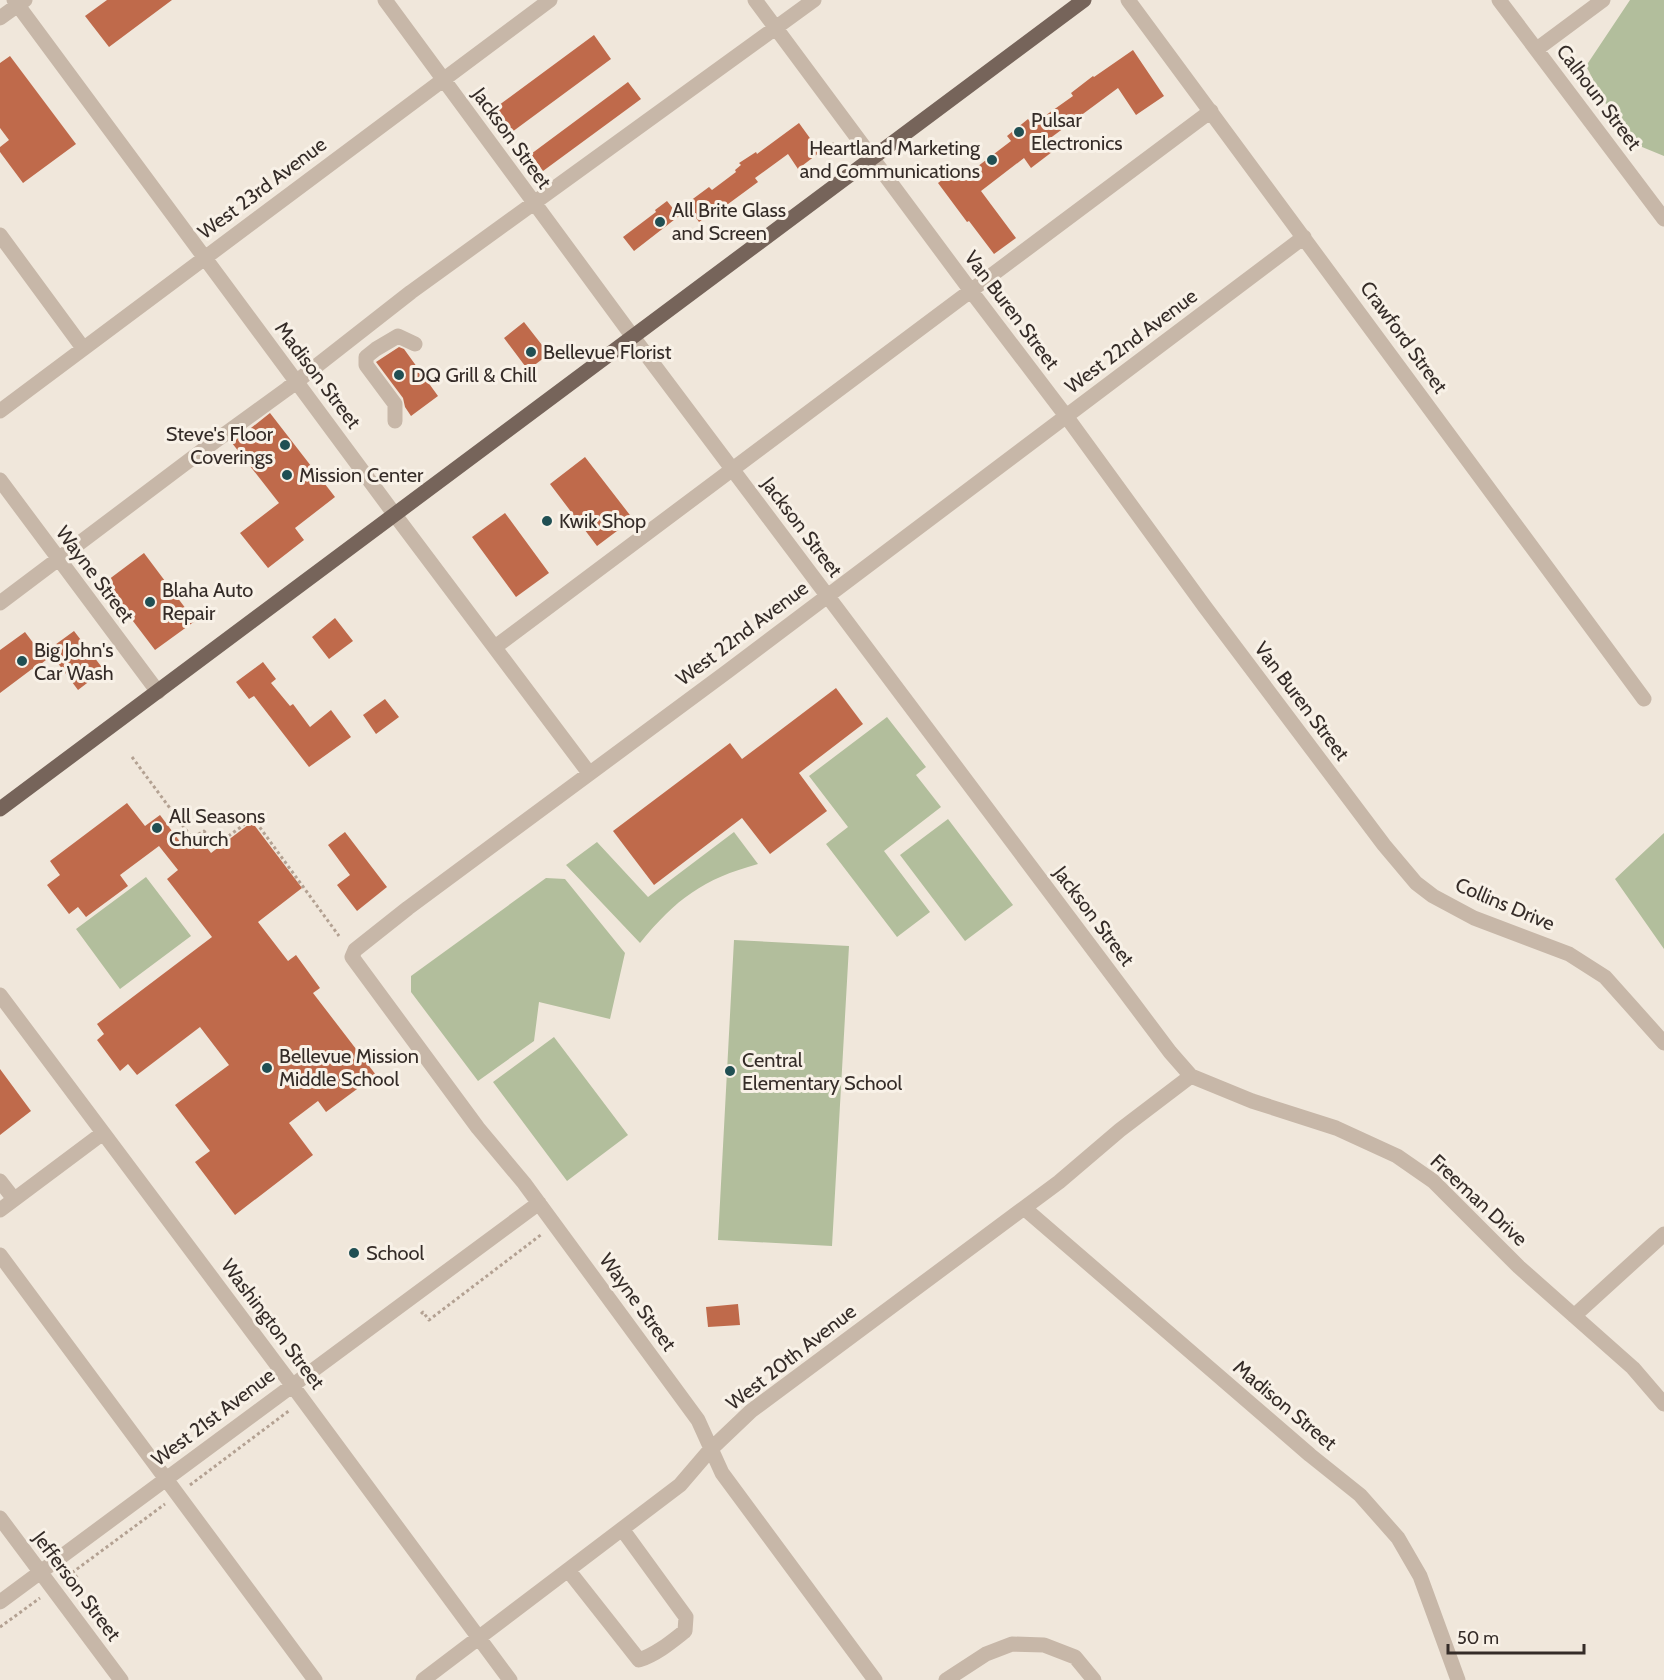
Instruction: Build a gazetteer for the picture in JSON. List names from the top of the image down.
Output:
{
  "streets": {
    "street": [
      "Calhoun Street",
      "Jackson Street",
      "West 23rd Avenue",
      "Van Buren Street",
      "Crawford Street",
      "West 22nd Avenue",
      "Madison Street",
      "Wayne Street",
      "Collins Drive",
      "Freeman Drive",
      "Washington Street",
      "West 20th Avenue",
      "West 21st Avenue",
      "Jefferson Street"
    ]
  },
  "crossings": [
    ["Jackson Street", "West 23rd Avenue"],
    ["Jackson Street", "West 22nd Avenue"],
    ["Jackson Street", "Freeman Drive"],
    ["Jackson Street", "West 20th Avenue"],
    ["West 23rd Avenue", "Madison Street"],
    ["Van Buren Street", "West 22nd Avenue"],
    ["Van Buren Street", "Collins Drive"],
    ["Crawford Street", "West 22nd Avenue"],
    ["West 22nd Avenue", "Madison Street"],
    ["West 22nd Avenue", "Wayne Street"],
    ["Madison Street", "West 20th Avenue"],
    ["Wayne Street", "West 20th Avenue"],
    ["Wayne Street", "West 21st Avenue"],
    ["Freeman Drive", "West 20th Avenue"],
    ["Washington Street", "West 20th Avenue"],
    ["Washington Street", "West 21st Avenue"],
    ["West 21st Avenue", "Jefferson Street"]
  ],
  "places": [
    "Pulsar Electronics",
    "Heartland Marketing and Communications",
    "All Brite Glass and Screen",
    "Bellevue Florist",
    "DQ Grill & Chill",
    "Steve's Floor Coverings",
    "Mission Center",
    "Kwik Shop",
    "Blaha Auto Repair",
    "Big John's Car Wash",
    "All Seasons Church",
    "Bellevue Mission Middle School",
    "Central Elementary School",
    "School"
  ],
  "scale_bar": "50 m"
}
